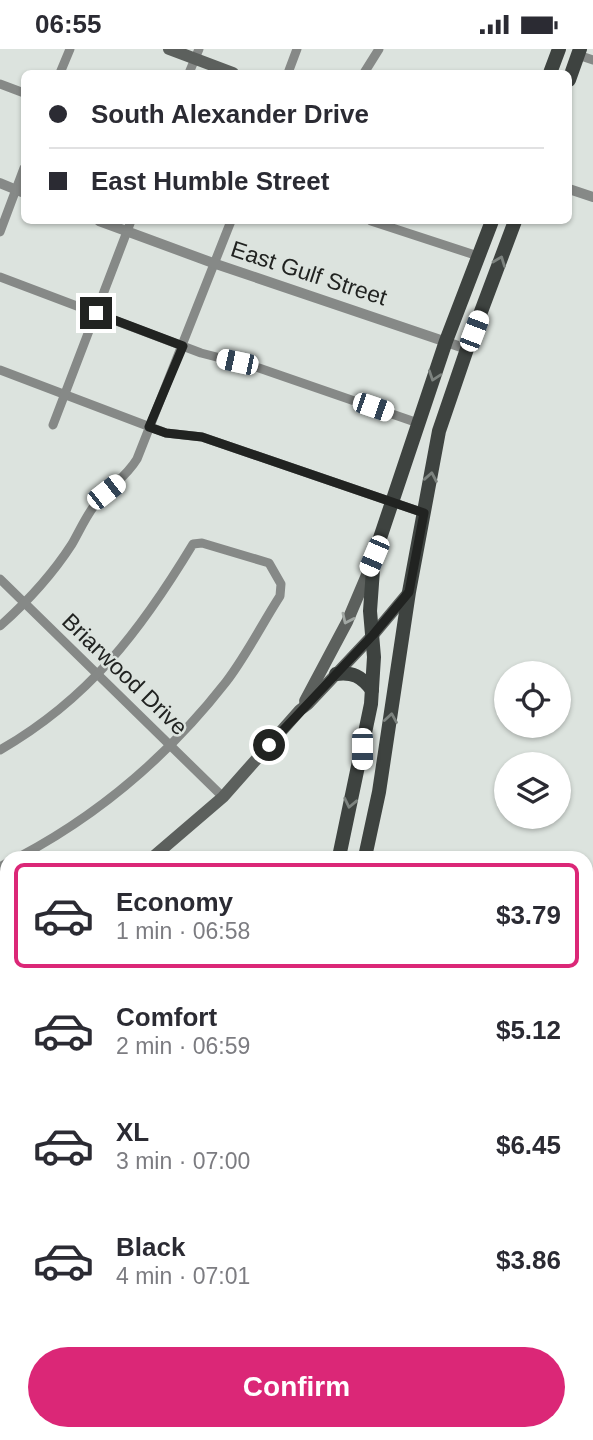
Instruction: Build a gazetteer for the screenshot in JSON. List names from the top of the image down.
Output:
{
  "streets": {
    "street": ["East Gulf Street", "Briarwood Drive"]
  },
  "page": {
    "status": "06:55",
    "banner": ["South Alexander Drive", "East Humble Street"],
    "list": [
      {
        "name": "Economy",
        "note": "1 min · 06:58",
        "value": "$3.79"
      },
      {
        "name": "Comfort",
        "note": "2 min · 06:59",
        "value": "$5.12"
      },
      {
        "name": "XL",
        "note": "3 min · 07:00",
        "value": "$6.45"
      },
      {
        "name": "Black",
        "note": "4 min · 07:01",
        "value": "$3.86"
      }
    ],
    "buttons": "Confirm"
  }
}
